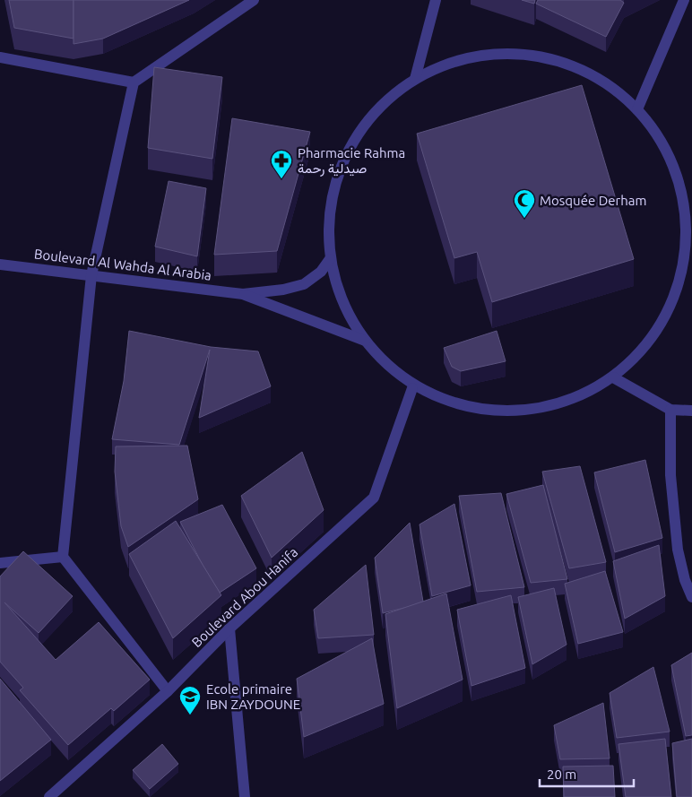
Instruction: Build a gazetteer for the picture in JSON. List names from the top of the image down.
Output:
{
  "streets": {
    "street": ["Boulevard Al Wahda Al Arabia", "Boulevard Abou Hanifa"]
  },
  "places": {
    "pharmacy": ["Pharmacie Rahma صيدلية رحمة"],
    "mosque": ["Mosquée Derham"],
    "school or university": ["Ecole primaire IBN ZAYDOUNE"]
  },
  "scale_bar": "20 m"
}
